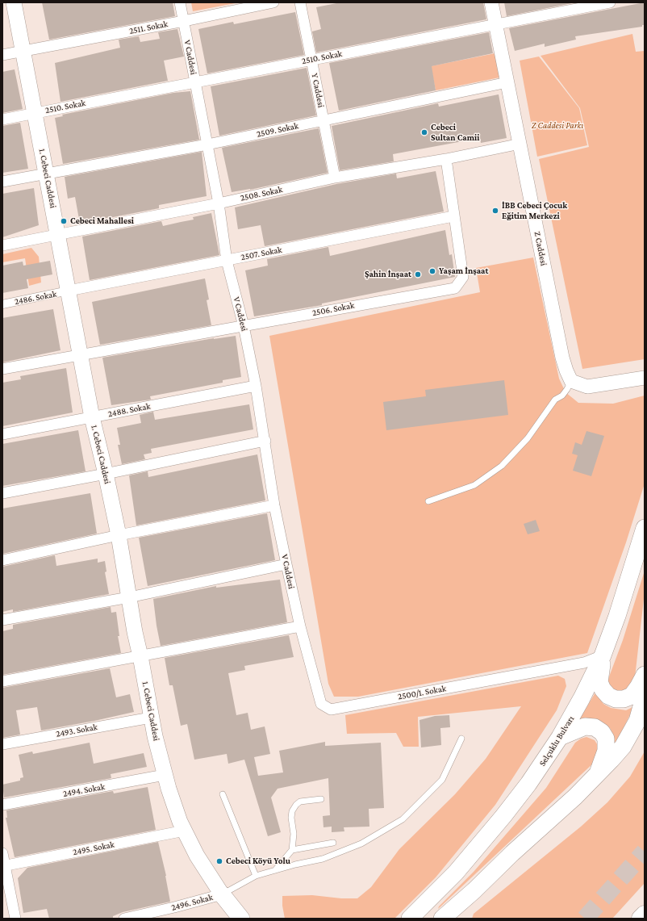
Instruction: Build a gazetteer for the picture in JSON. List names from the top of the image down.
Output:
{
  "streets": {
    "main road": ["1. Cebeci Caddesi", "Selçuklu Bulvarı"],
    "street": [
      "2511. Sokak",
      "V Caddesi",
      "2510. Sokak",
      "Y Caddesi",
      "2509. Sokak",
      "2508. Sokak",
      "Z Caddesi",
      "2507. Sokak",
      "2486. Sokak",
      "2506. Sokak",
      "2488. Sokak",
      "2500/1. Sokak",
      "2493. Sokak",
      "2494. Sokak",
      "2495. Sokak",
      "2496. Sokak"
    ]
  },
  "crossings": [
    ["2511. Sokak", "V Caddesi"],
    ["2511. Sokak", "1. Cebeci Caddesi"],
    ["V Caddesi", "2510. Sokak"],
    ["V Caddesi", "2509. Sokak"],
    ["V Caddesi", "2508. Sokak"],
    ["V Caddesi", "2507. Sokak"],
    ["V Caddesi", "2506. Sokak"],
    ["V Caddesi", "2488. Sokak"],
    ["V Caddesi", "2500/1. Sokak"],
    ["2510. Sokak", "Y Caddesi"],
    ["2510. Sokak", "1. Cebeci Caddesi"],
    ["2510. Sokak", "Z Caddesi"],
    ["Y Caddesi", "2509. Sokak"],
    ["Y Caddesi", "2508. Sokak"],
    ["2509. Sokak", "1. Cebeci Caddesi"],
    ["2509. Sokak", "Z Caddesi"],
    ["1. Cebeci Caddesi", "2508. Sokak"],
    ["1. Cebeci Caddesi", "2507. Sokak"],
    ["1. Cebeci Caddesi", "2486. Sokak"],
    ["1. Cebeci Caddesi", "2506. Sokak"],
    ["1. Cebeci Caddesi", "2488. Sokak"],
    ["1. Cebeci Caddesi", "2493. Sokak"],
    ["1. Cebeci Caddesi", "2494. Sokak"],
    ["1. Cebeci Caddesi", "2495. Sokak"],
    ["1. Cebeci Caddesi", "2496. Sokak"],
    ["2508. Sokak", "Z Caddesi"],
    ["2508. Sokak", "2506. Sokak"],
    ["2507. Sokak", "2486. Sokak"],
    ["2507. Sokak", "2506. Sokak"],
    ["2500/1. Sokak", "Selçuklu Bulvarı"]
  ],
  "parks": ["Z Caddesi Parkı"],
  "places": [
    "Cebeci Sultan Camii",
    "İBB Cebeci Çocuk Eğitim Merkezi",
    "Cebeci Mahallesi",
    "Yaşam İnşaat",
    "Şahin İnşaat",
    "Cebeci Köyü Yolu"
  ]
}
